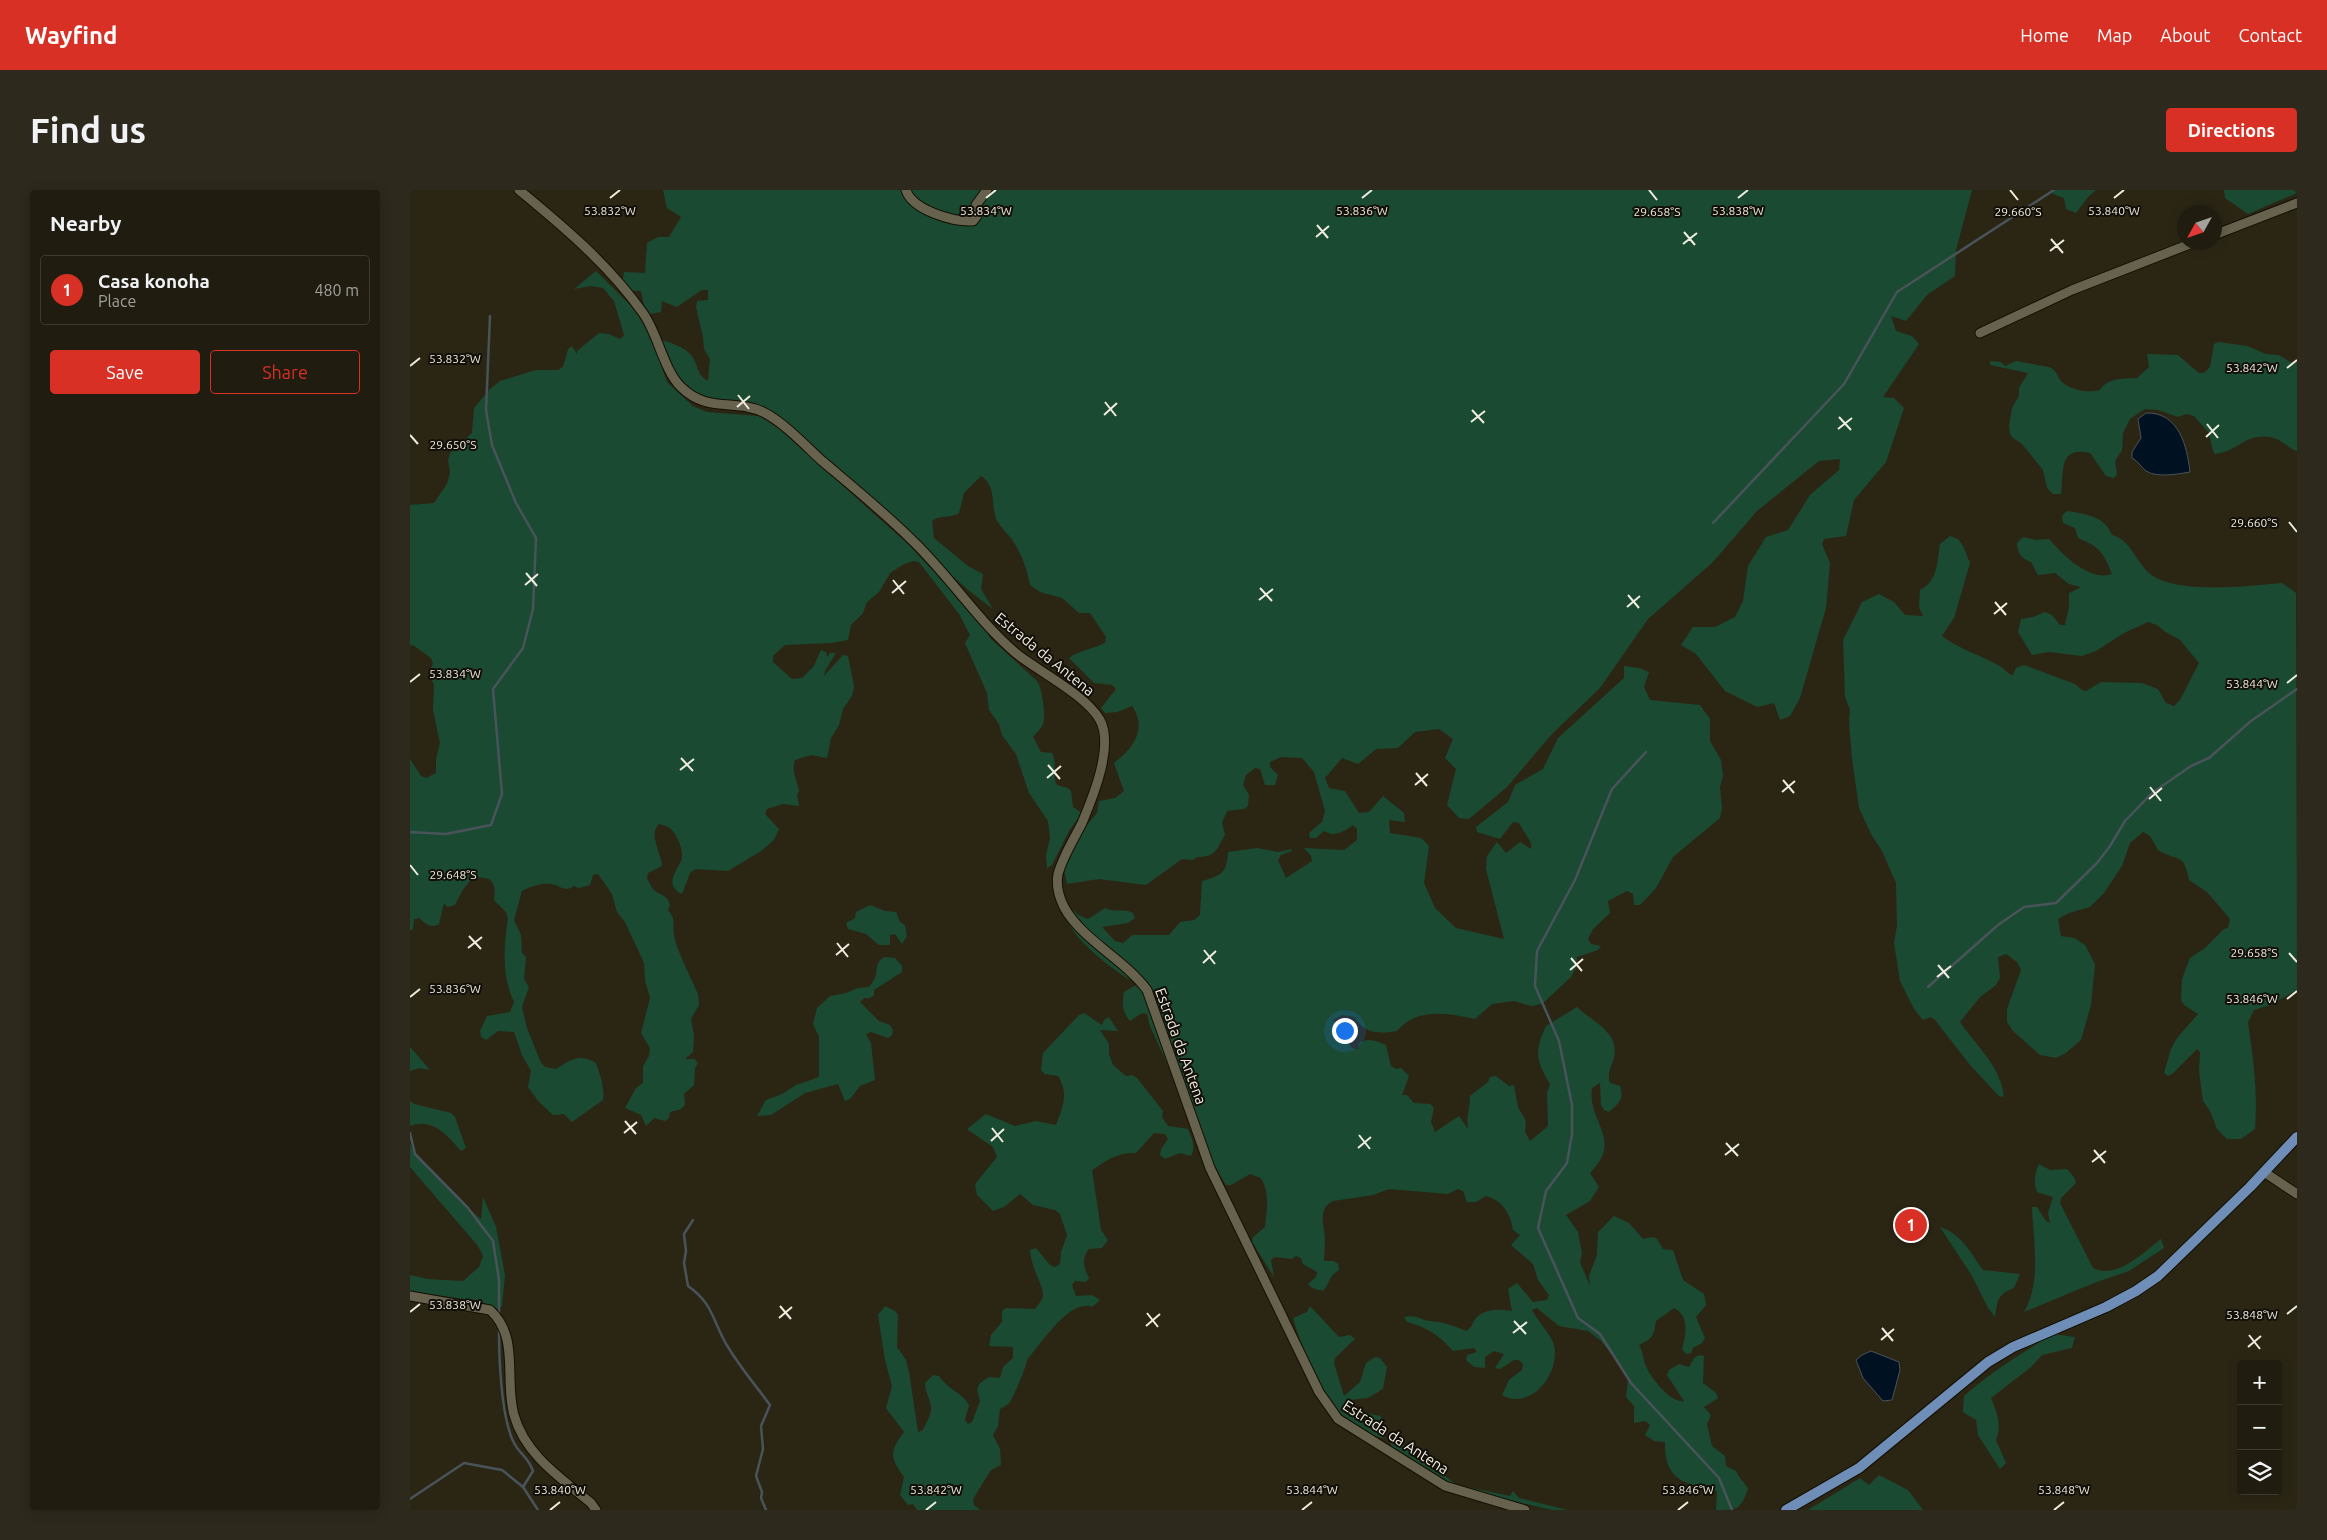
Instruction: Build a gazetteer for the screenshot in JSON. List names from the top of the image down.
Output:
{
  "streets": {
    "street": ["Estrada da Antena"]
  },
  "north": "bottom left",
  "page": {
    "header": "Wayfind",
    "nav": [
      "Home",
      "Map",
      "About",
      "Contact"
    ],
    "buttons": [
      "Directions",
      ["Save", "Share"]
    ],
    "title": "Find us",
    "heading": "Nearby",
    "list": [
      {
        "mark": "1",
        "name": "Casa konoha",
        "note": "Place",
        "value": "480 m"
      }
    ],
    "pins": "1",
    "map_buttons": ["+", "−"]
  },
  "coordinates": [
    "53.832°W",
    "53.834°W",
    "53.836°W",
    "53.838°W",
    "53.840°W",
    "29.660°S",
    "29.658°S",
    "53.842°W",
    "29.650°S",
    "53.844°W",
    "29.648°S",
    "53.846°W",
    "53.848°W"
  ]
}
